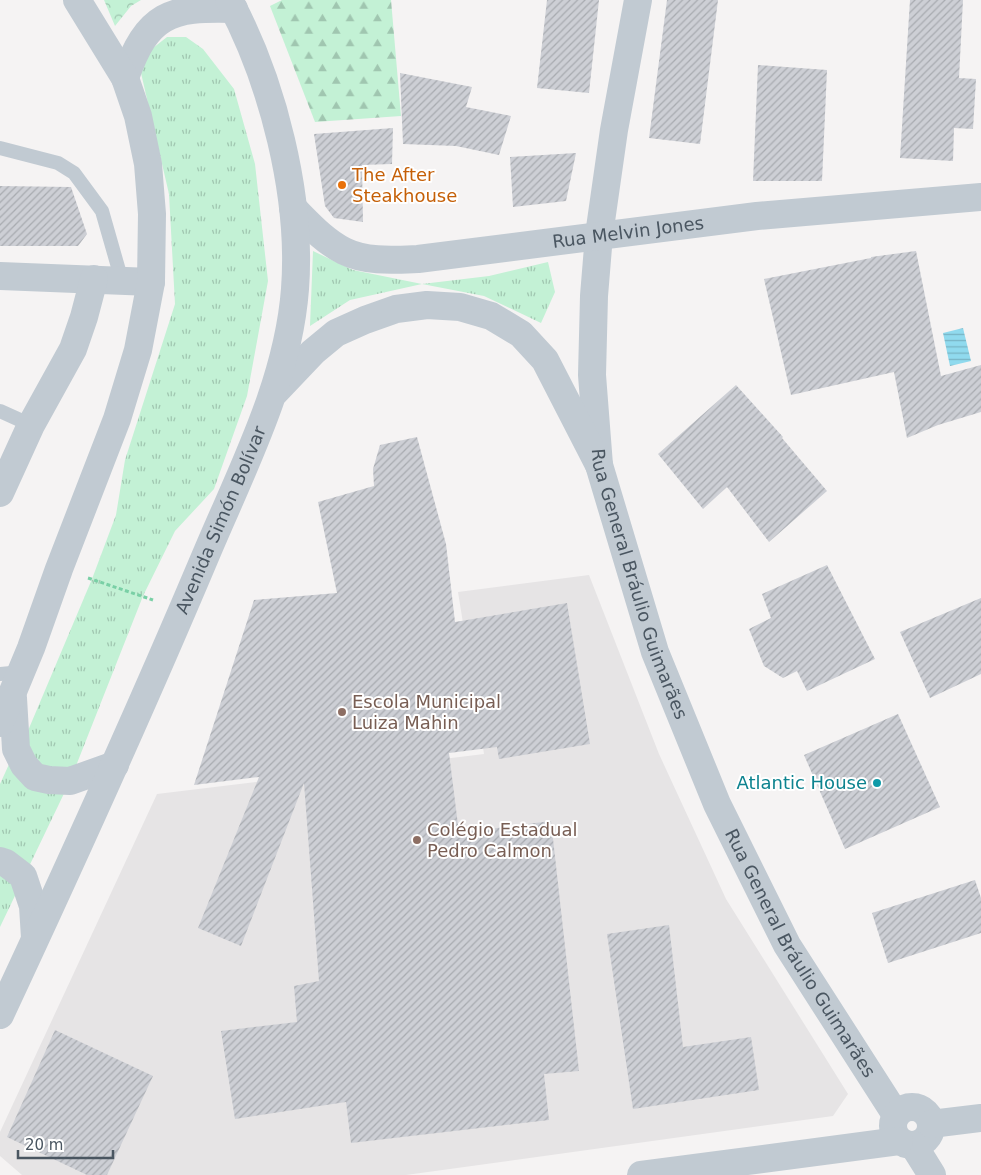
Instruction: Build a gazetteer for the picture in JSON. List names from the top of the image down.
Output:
{
  "streets": {
    "street": ["Rua Melvin Jones", "Avenida Simón Bolívar", "Rua General Bráulio Guimarães"]
  },
  "crossings": [
    ["Rua Melvin Jones", "Avenida Simón Bolívar"],
    ["Rua Melvin Jones", "Rua General Bráulio Guimarães"]
  ],
  "places": [
    "The After Steakhouse",
    "Escola Municipal Luiza Mahin",
    "Atlantic House",
    "Colégio Estadual Pedro Calmon"
  ],
  "scale_bar": "20 m"
}
